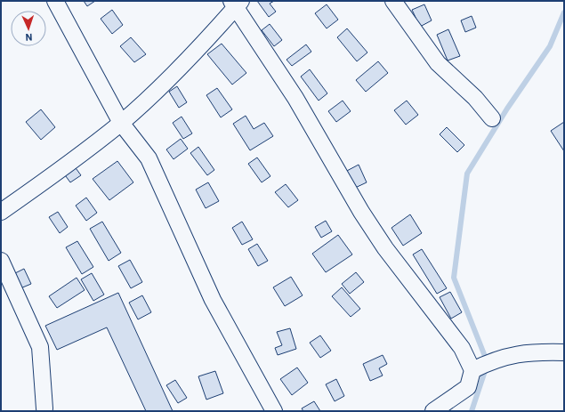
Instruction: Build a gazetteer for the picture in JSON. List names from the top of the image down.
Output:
{
  "north": "bottom"
}
